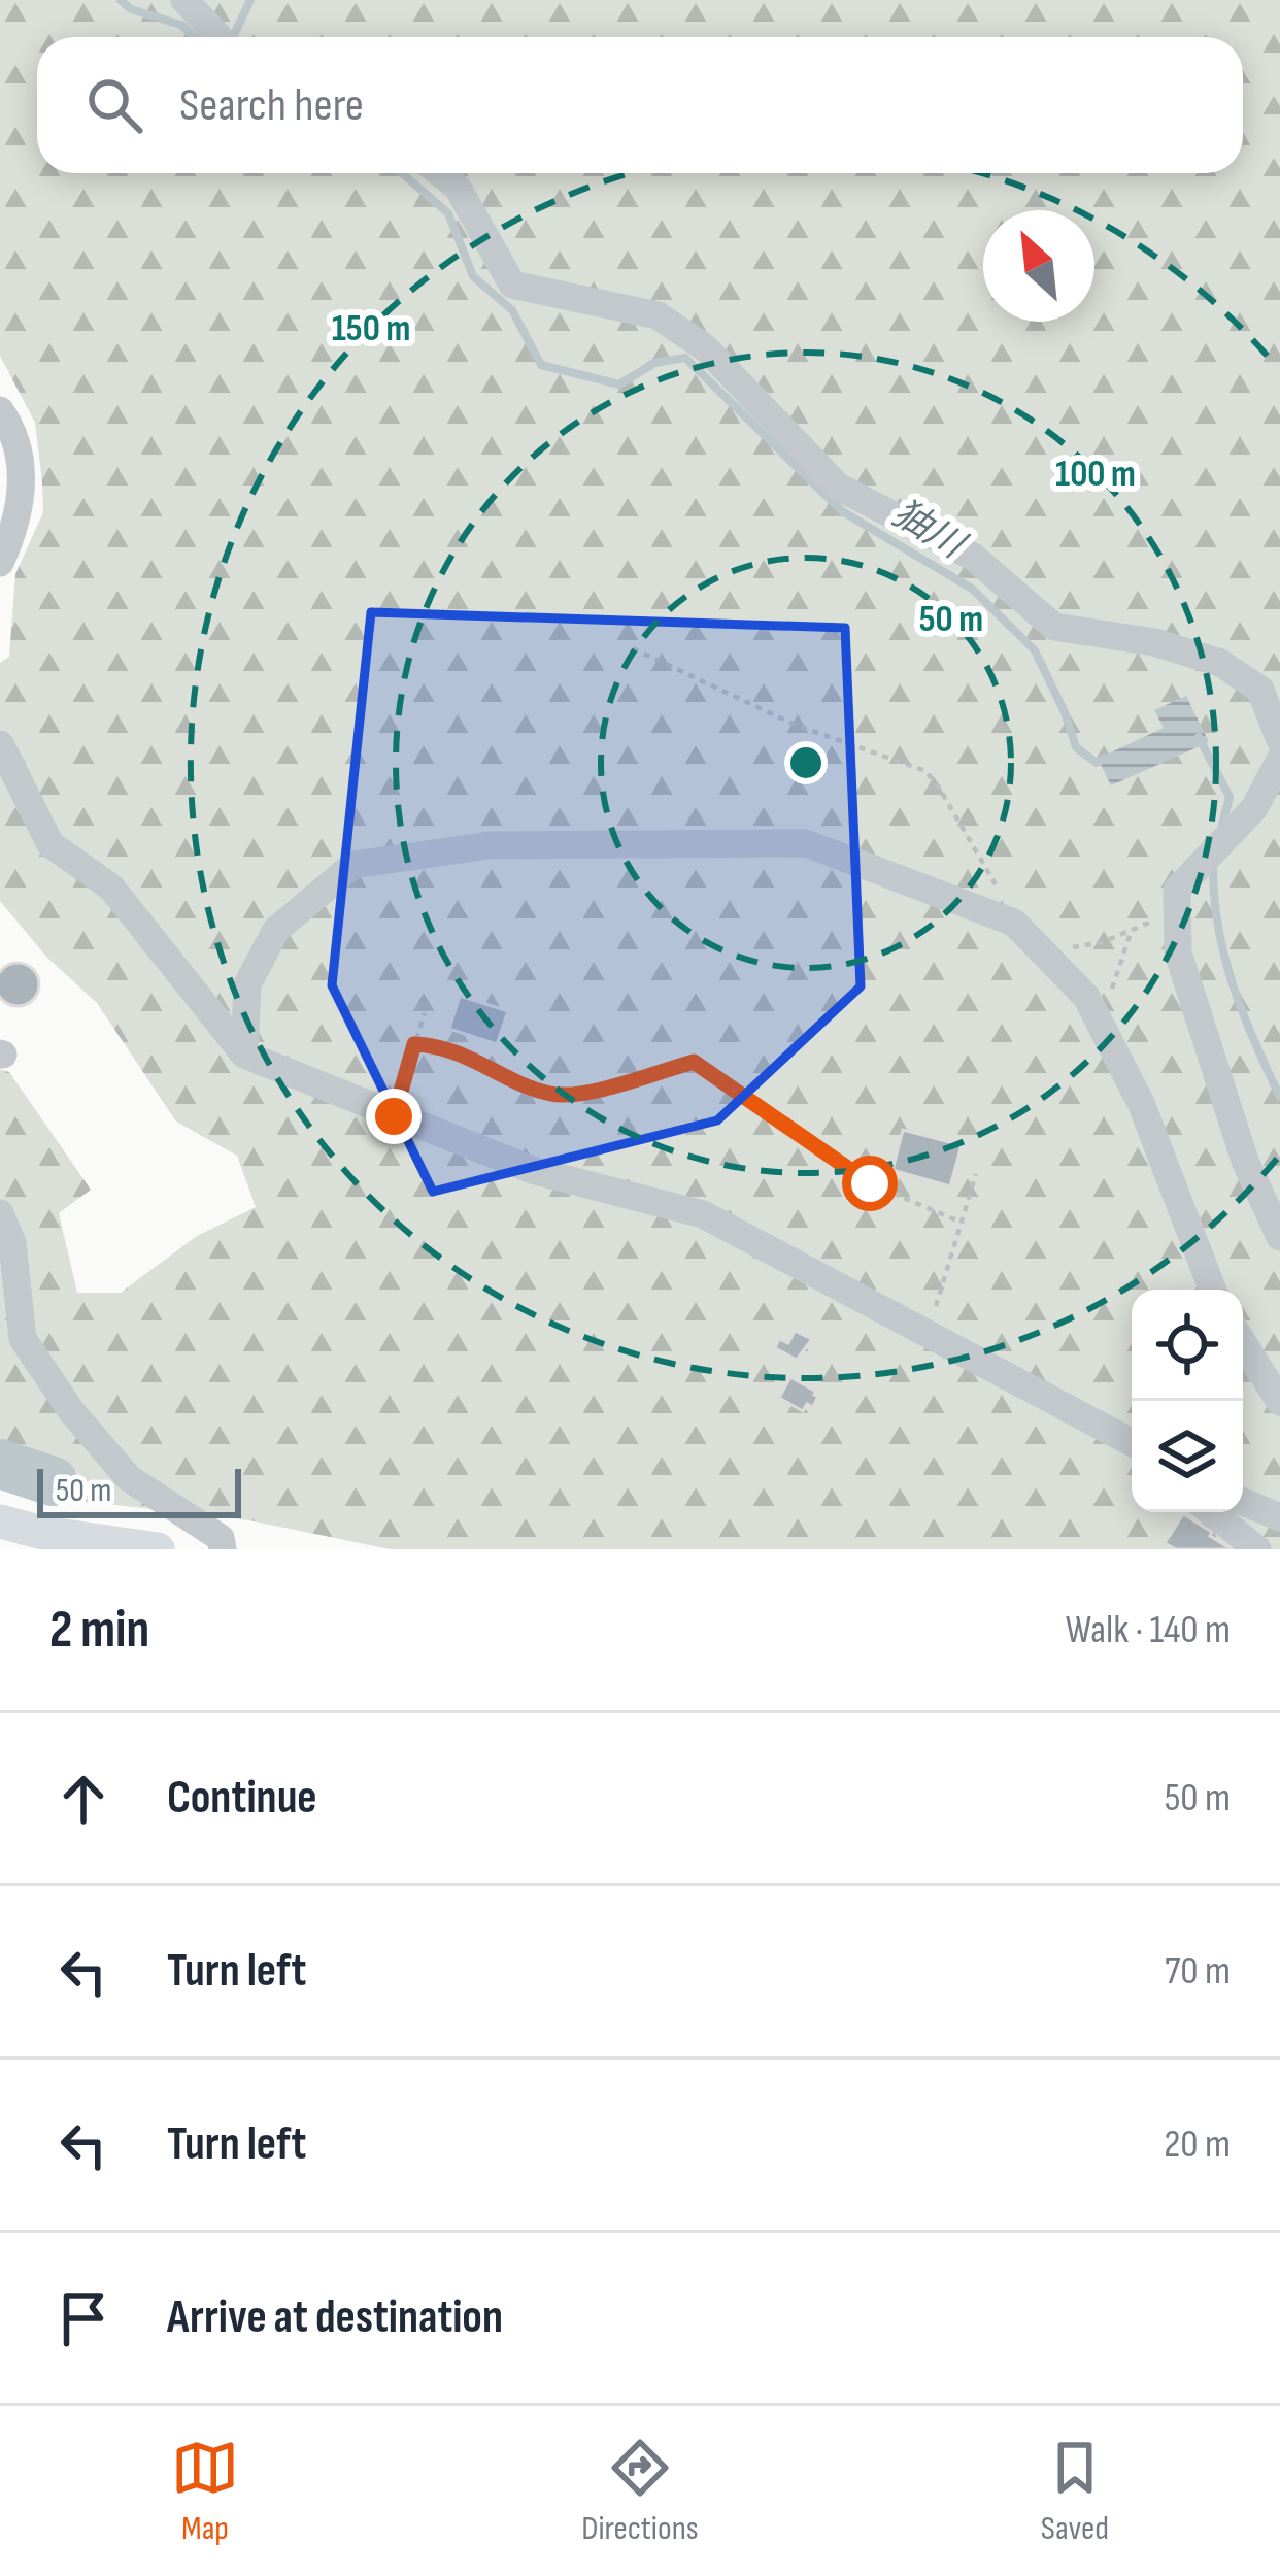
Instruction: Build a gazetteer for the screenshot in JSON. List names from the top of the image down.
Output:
{
  "water": ["㹨川"],
  "scale_bar": "50 m",
  "north": "top left",
  "page": {
    "search": "Search here",
    "scale": "50 m",
    "heading": ["2 min", "Walk · 140 m"],
    "list": [
      ["Continue", "50 m"],
      ["Turn left", "70 m"],
      ["Turn left", "20 m"],
      "Arrive at destination"
    ],
    "nav": ["Map", "Directions", "Saved"]
  },
  "rings": ["150 m", "100 m", "50 m"]
}
